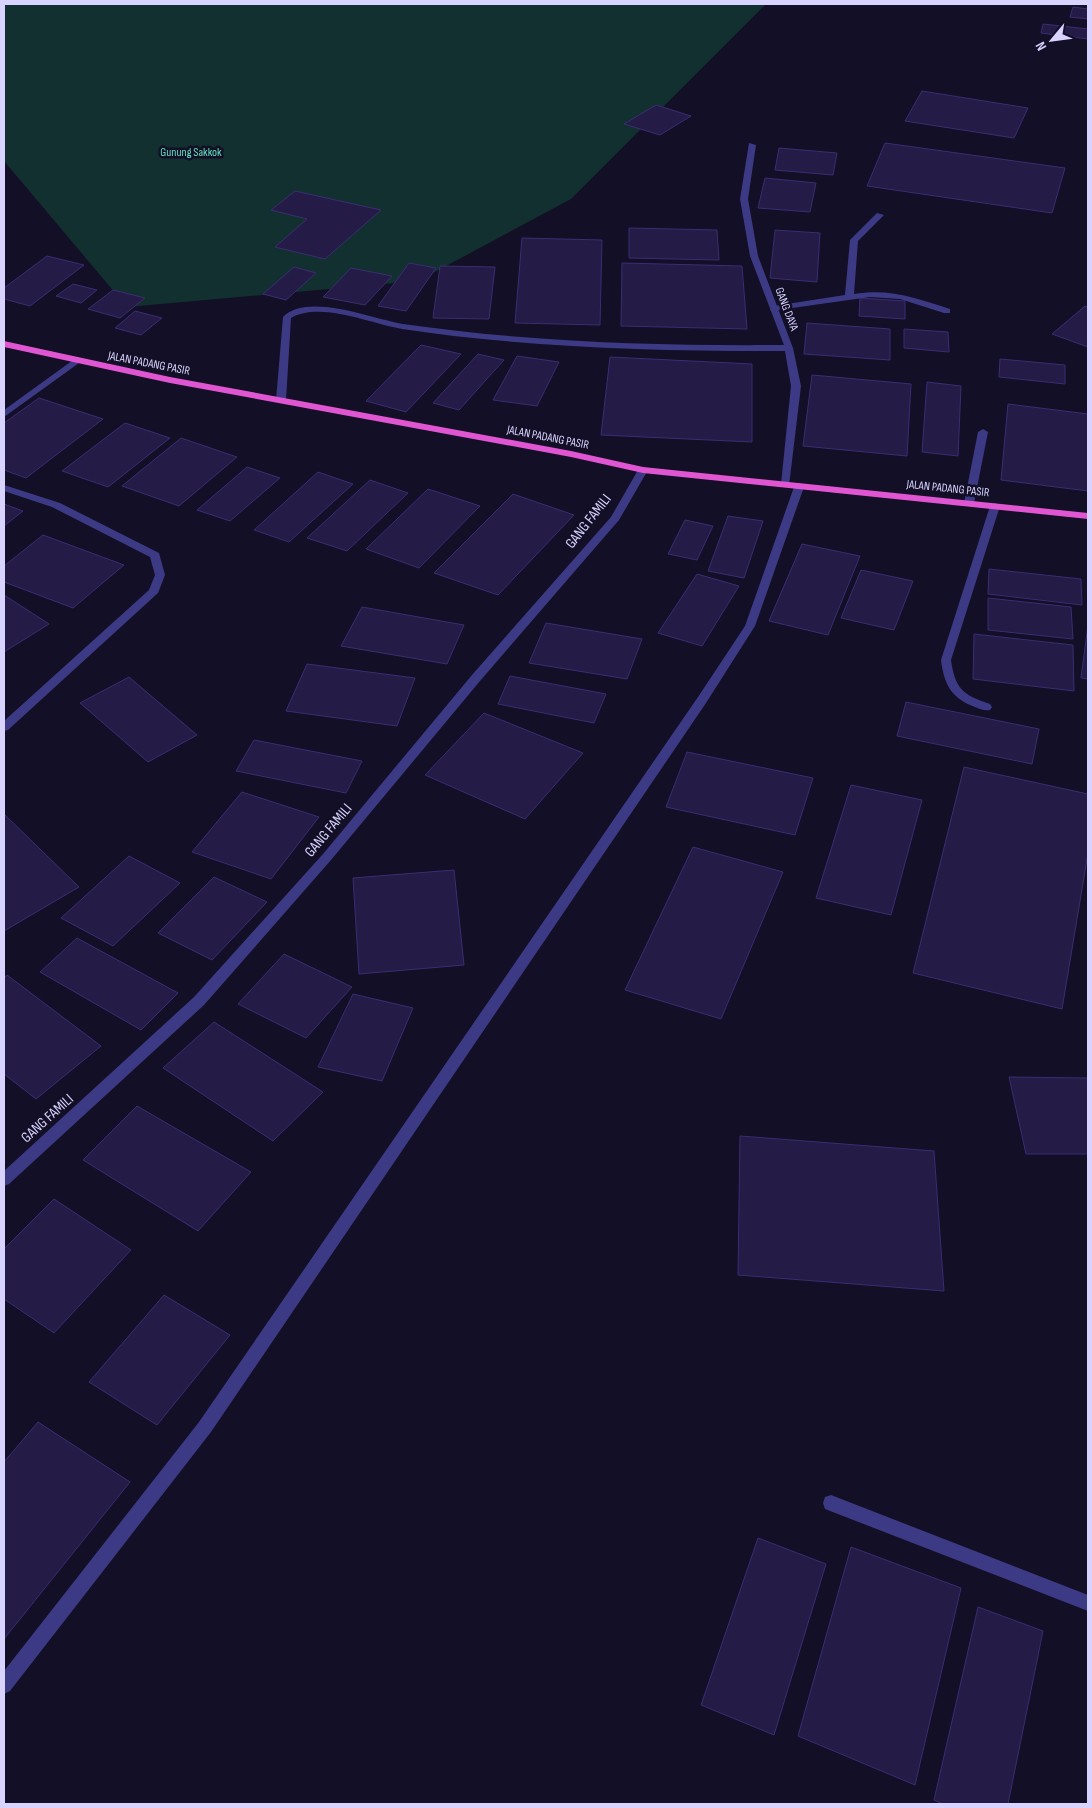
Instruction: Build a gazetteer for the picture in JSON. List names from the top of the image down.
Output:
{
  "streets": {
    "highway": ["JALAN PADANG PASIR"],
    "street": ["GANG DAYA", "GANG FAMILI"]
  },
  "crossings": [
    ["GANG DAYA", "JALAN PADANG PASIR"],
    ["JALAN PADANG PASIR", "GANG FAMILI"]
  ],
  "parks": ["Gunung Sakkok"],
  "north": "bottom left"
}
